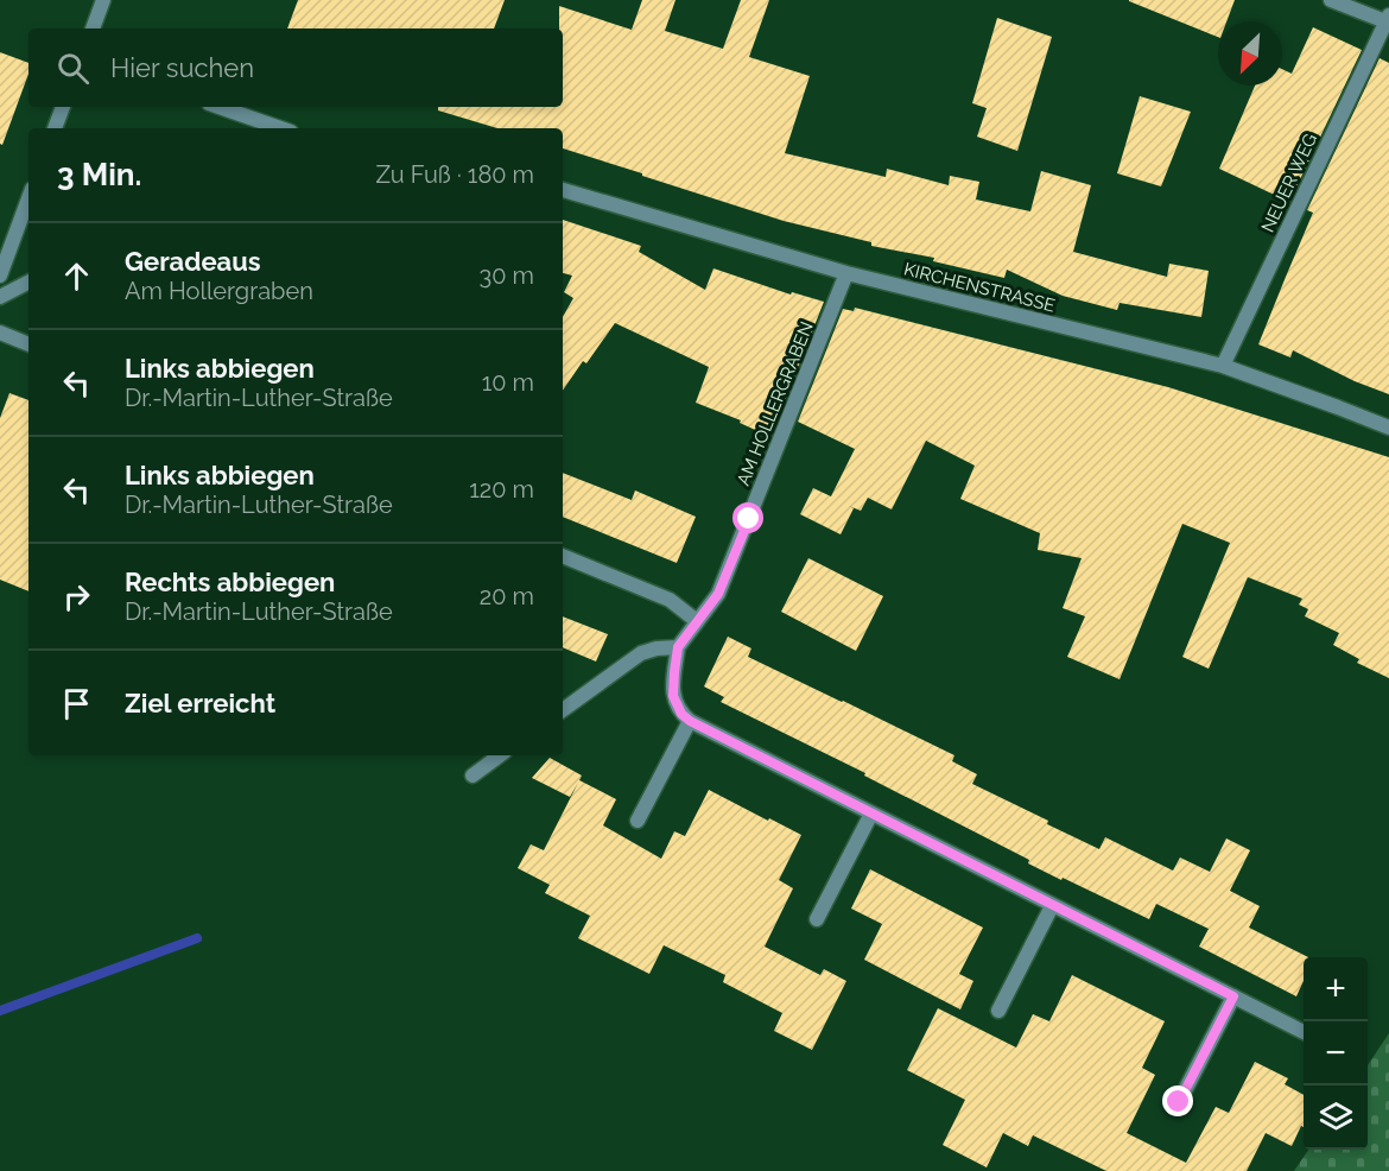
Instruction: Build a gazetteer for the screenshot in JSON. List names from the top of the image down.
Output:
{
  "streets": {
    "street": ["NEUER WEG", "KIRCHENSTRASSE", "AM HOLLERGRABEN"]
  },
  "crossings": [
    ["NEUER WEG", "KIRCHENSTRASSE"],
    ["KIRCHENSTRASSE", "AM HOLLERGRABEN"]
  ],
  "north": "bottom left",
  "page": {
    "search": "Hier suchen",
    "heading": ["3 Min.", "Zu Fuß · 180 m"],
    "list": [
      ["Geradeaus", "Am Hollergraben", "30 m"],
      ["Links abbiegen", "Dr.-Martin-Luther-Straße", "10 m"],
      ["Links abbiegen", "Dr.-Martin-Luther-Straße", "120 m"],
      ["Rechts abbiegen", "Dr.-Martin-Luther-Straße", "20 m"],
      "Ziel erreicht"
    ],
    "map_buttons": ["+", "−"]
  }
}
